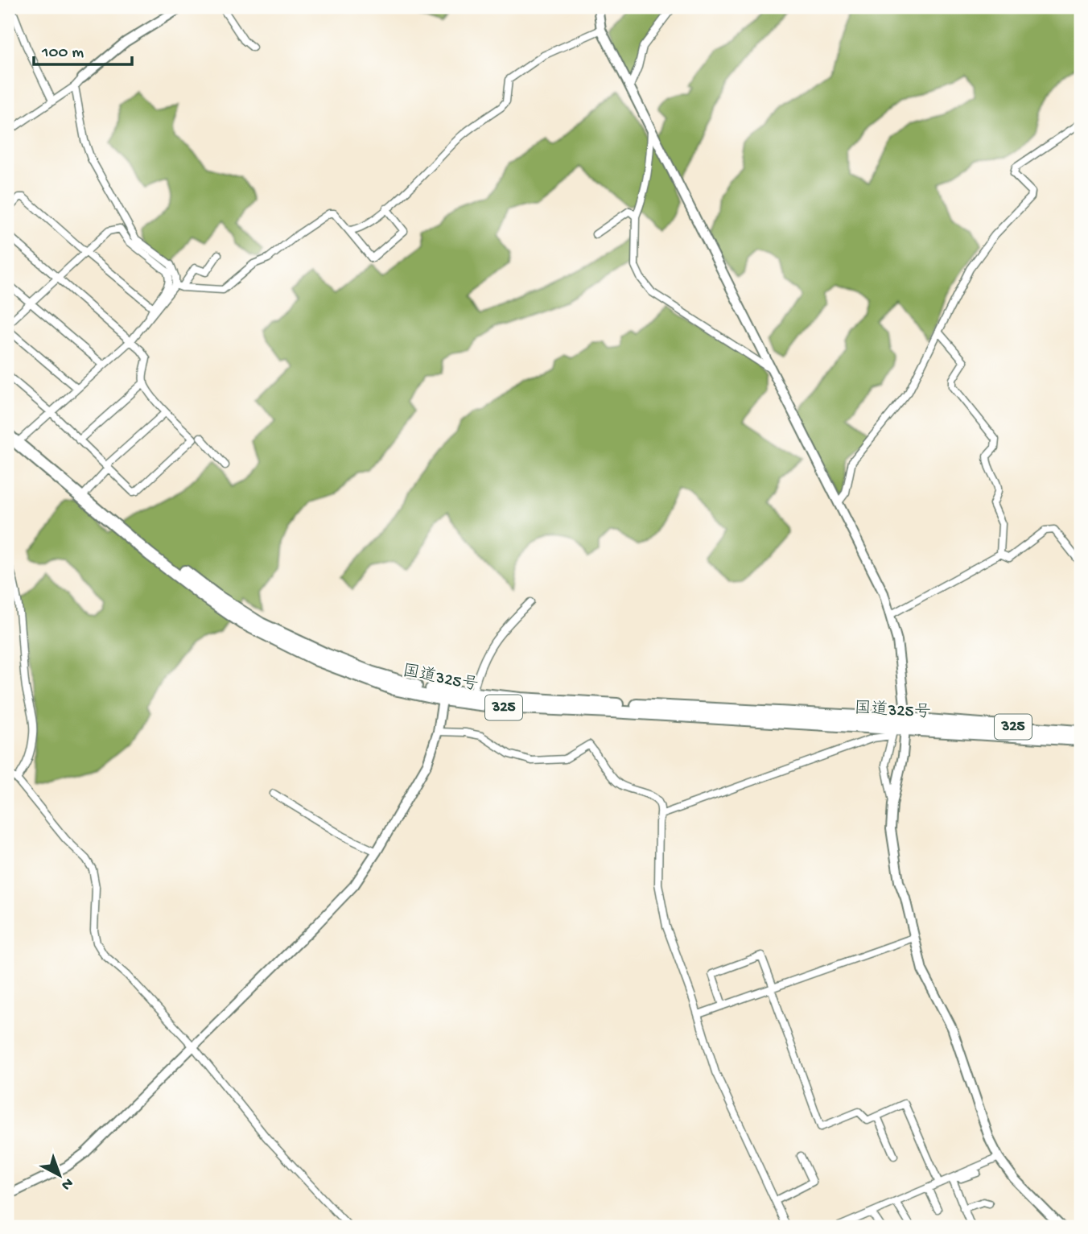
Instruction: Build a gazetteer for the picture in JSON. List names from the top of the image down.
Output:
{
  "streets": {
    "highway": ["国道325号", "325"]
  },
  "scale_bar": "100 m",
  "north": "bottom right"
}
